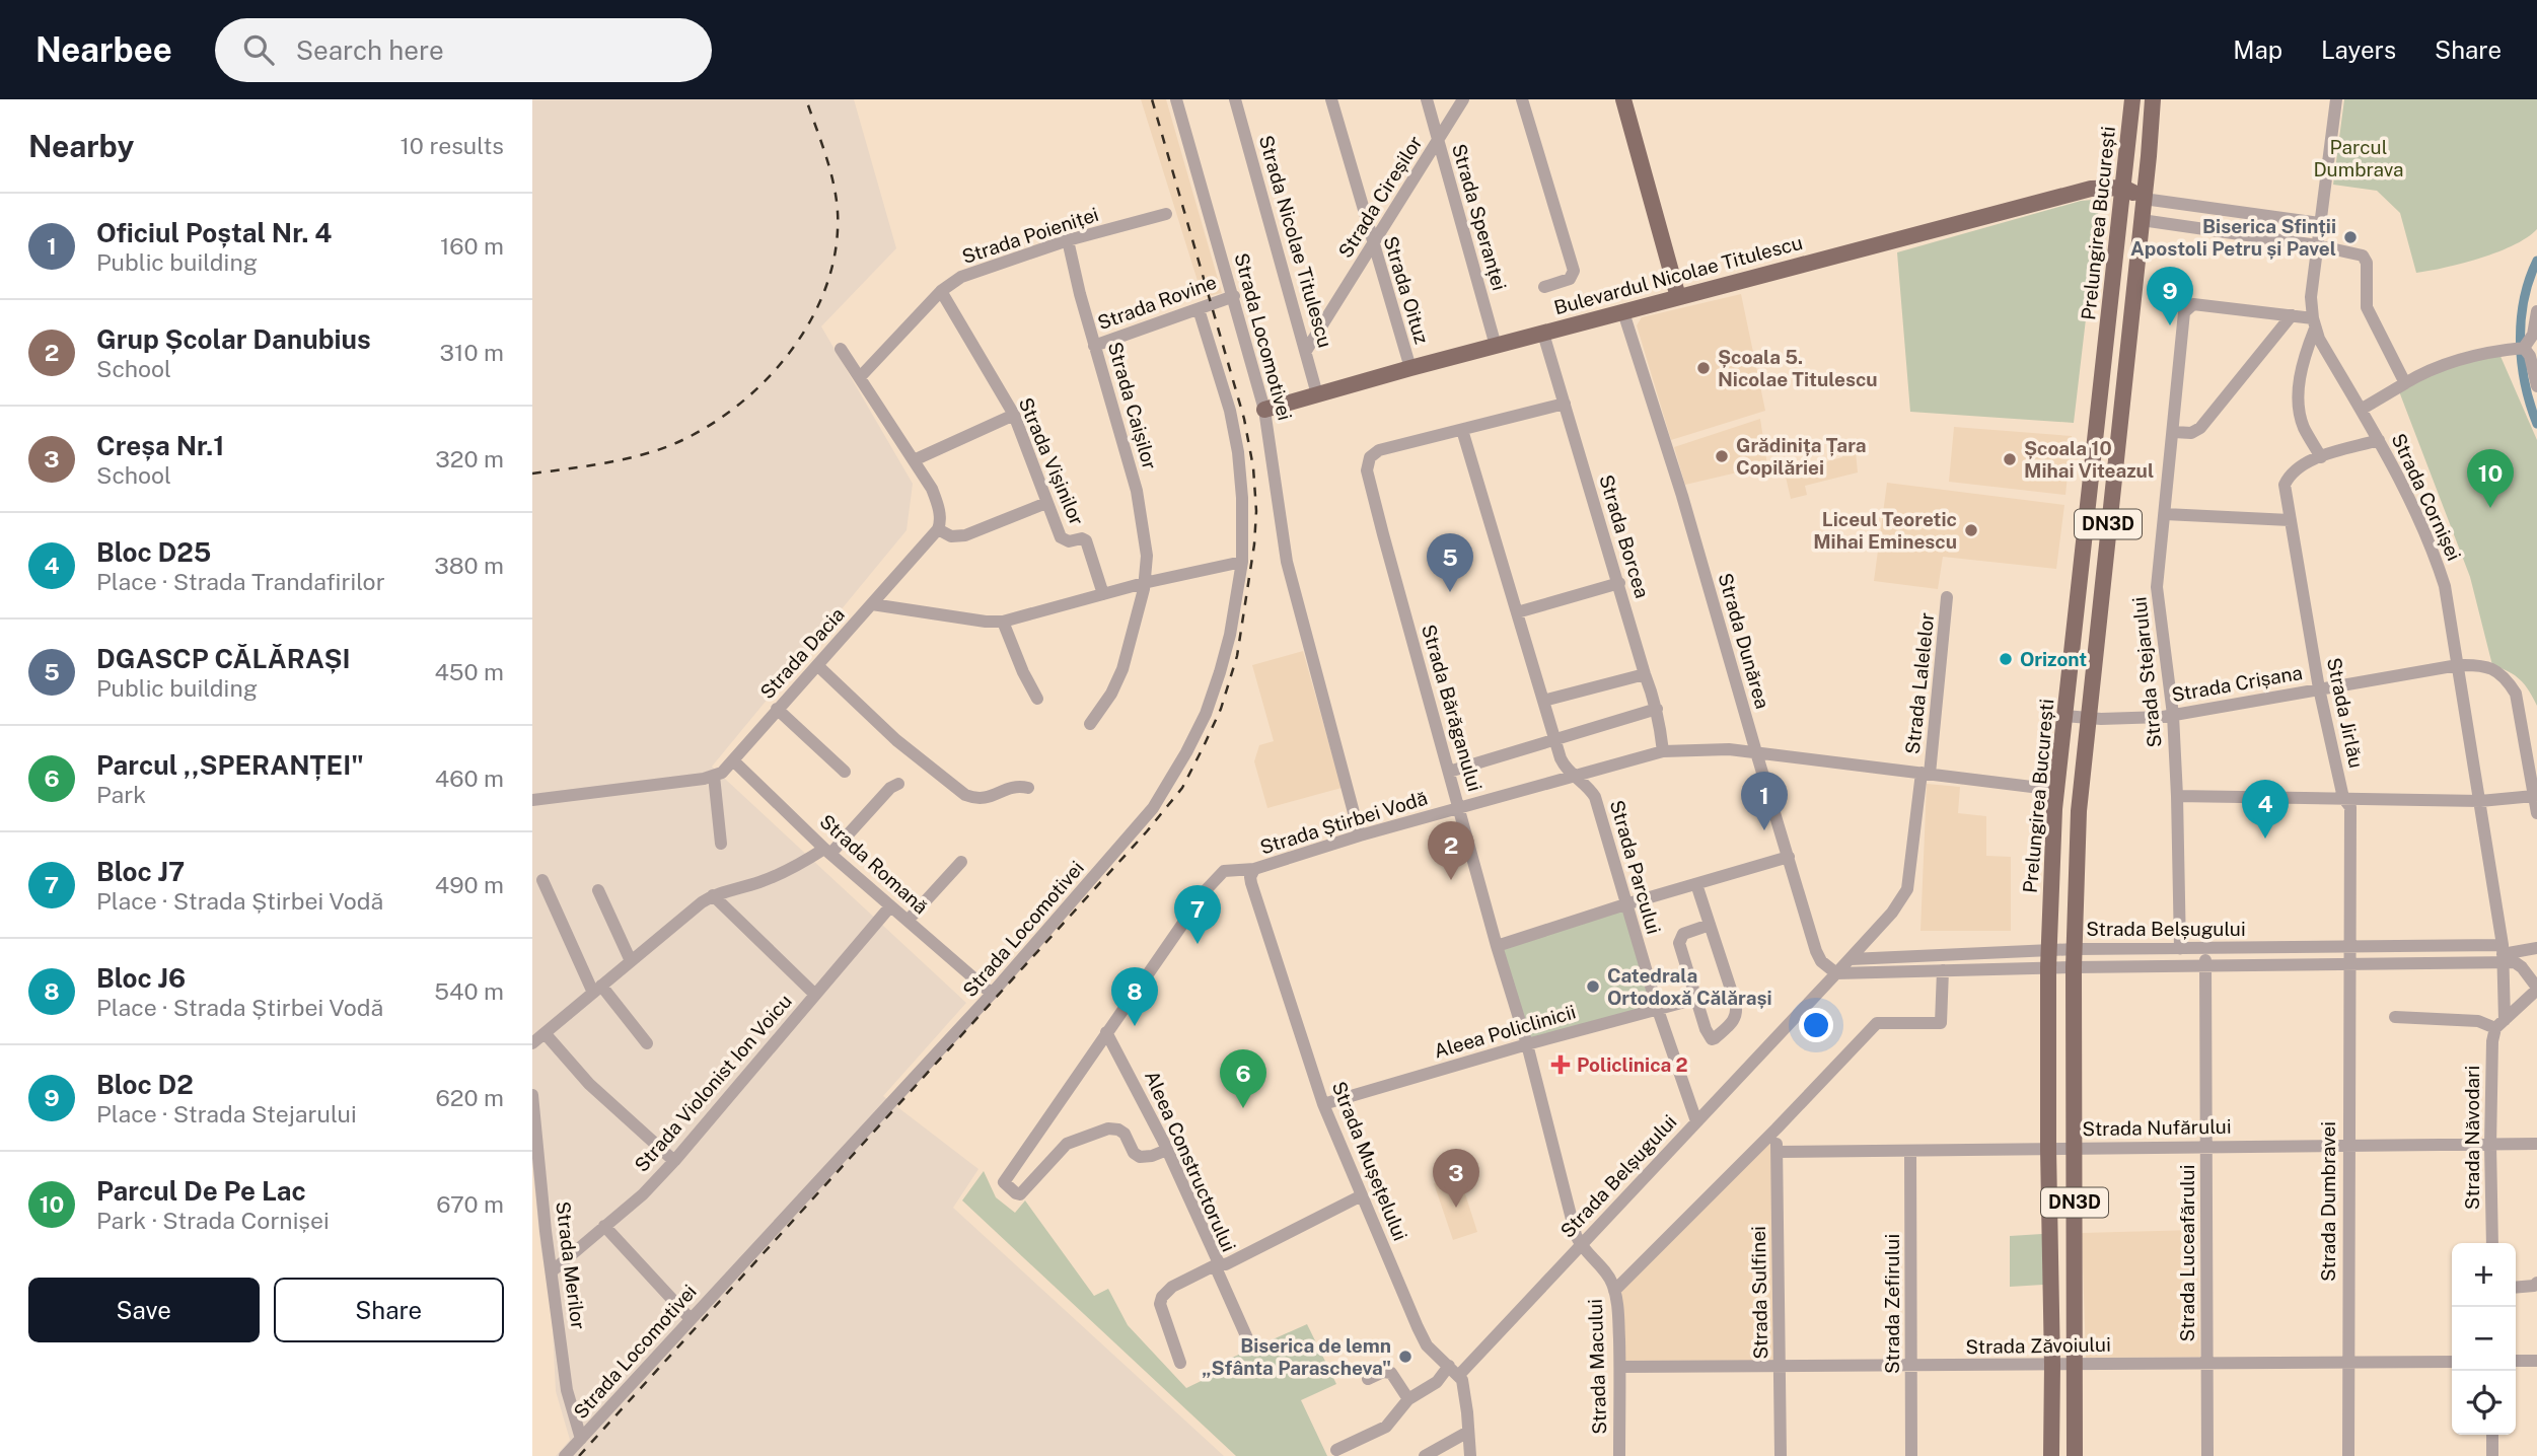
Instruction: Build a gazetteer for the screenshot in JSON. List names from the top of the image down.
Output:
{
  "streets": {
    "main road": ["Prelungirea București", "Bulevardul Nicolae Titulescu", "DN3D"],
    "street": [
      "Strada Cireșilor",
      "Strada Speranței",
      "Strada Poieniței",
      "Strada Nicolae Titulescu",
      "Strada Oituz",
      "Strada Rovine",
      "Strada Locomotivei",
      "Strada Caișilor",
      "Strada Vișinilor",
      "Strada Cornișei",
      "Strada Borcea",
      "Strada Dunărea",
      "Strada Dacia",
      "Strada Stejarului",
      "Strada Lalelelor",
      "Strada Crișana",
      "Strada Bărăganului",
      "Strada Jirlău",
      "Strada Știrbei Vodă",
      "Strada Romană",
      "Strada Parcului",
      "Strada Belșugului",
      "Aleea Policlinicii",
      "Strada Violonist Ion Voicu",
      "Strada Nufărului",
      "Strada Năvodari",
      "Aleea Constructorului",
      "Strada Mușețelului",
      "Strada Dumbravei",
      "Strada Luceafărului",
      "Strada Merilor",
      "Strada Sulfinei",
      "Strada Zefirului",
      "Strada Zăvoiului",
      "Strada Macului"
    ]
  },
  "crossings": [
    ["Strada Cireșilor", "Strada Speranței"],
    ["Strada Cireșilor", "Strada Nicolae Titulescu"],
    ["Strada Cireșilor", "Strada Oituz"],
    ["Strada Speranței", "Bulevardul Nicolae Titulescu"],
    ["Prelungirea București", "Bulevardul Nicolae Titulescu"],
    ["Prelungirea București", "Strada Crișana"],
    ["Prelungirea București", "Strada Știrbei Vodă"],
    ["Prelungirea București", "Strada Belșugului"],
    ["Prelungirea București", "Strada Nufărului"],
    ["Prelungirea București", "Strada Zăvoiului"],
    ["Strada Poieniței", "Strada Caișilor"],
    ["Strada Poieniței", "Strada Vișinilor"],
    ["Strada Nicolae Titulescu", "Bulevardul Nicolae Titulescu"],
    ["Bulevardul Nicolae Titulescu", "Strada Oituz"],
    ["Bulevardul Nicolae Titulescu", "Strada Locomotivei"],
    ["Bulevardul Nicolae Titulescu", "Strada Cornișei"],
    ["Bulevardul Nicolae Titulescu", "DN3D"],
    ["Bulevardul Nicolae Titulescu", "Strada Borcea"],
    ["Bulevardul Nicolae Titulescu", "Strada Dunărea"],
    ["Strada Rovine", "Strada Locomotivei"],
    ["Strada Rovine", "Strada Caișilor"],
    ["Strada Locomotivei", "Strada Dacia"],
    ["Strada Locomotivei", "Strada Știrbei Vodă"],
    ["Strada Locomotivei", "Strada Romană"],
    ["Strada Locomotivei", "Strada Merilor"],
    ["Strada Caișilor", "Strada Dacia"],
    ["Strada Vișinilor", "Strada Dacia"],
    ["Strada Cornișei", "Strada Stejarului"],
    ["Strada Cornișei", "Strada Crișana"],
    ["Strada Cornișei", "Strada Belșugului"],
    ["Strada Cornișei", "Strada Năvodari"],
    ["DN3D", "Strada Crișana"],
    ["DN3D", "Strada Belșugului"],
    ["DN3D", "Strada Nufărului"],
    ["DN3D", "Strada Zăvoiului"],
    ["Strada Borcea", "Strada Bărăganului"],
    ["Strada Borcea", "Strada Știrbei Vodă"],
    ["Strada Dunărea", "Strada Știrbei Vodă"],
    ["Strada Dunărea", "Strada Belșugului"],
    ["Strada Dacia", "Strada Romană"],
    ["Strada Stejarului", "Strada Crișana"],
    ["Strada Stejarului", "Strada Belșugului"],
    ["Strada Lalelelor", "Strada Știrbei Vodă"],
    ["Strada Lalelelor", "Strada Belșugului"],
    ["Strada Crișana", "Strada Jirlău"],
    ["Strada Bărăganului", "Strada Știrbei Vodă"],
    ["Strada Bărăganului", "Strada Parcului"],
    ["Strada Bărăganului", "Strada Belșugului"],
    ["Strada Bărăganului", "Aleea Policlinicii"],
    ["Strada Bărăganului", "Strada Macului"],
    ["Strada Jirlău", "Strada Belșugului"],
    ["Strada Jirlău", "Strada Dumbravei"],
    ["Strada Știrbei Vodă", "Strada Parcului"],
    ["Strada Știrbei Vodă", "Aleea Constructorului"],
    ["Strada Știrbei Vodă", "Strada Mușețelului"],
    ["Strada Romană", "Strada Violonist Ion Voicu"],
    ["Strada Parcului", "Strada Belșugului"],
    ["Strada Parcului", "Aleea Policlinicii"],
    ["Strada Belșugului", "Strada Năvodari"],
    ["Strada Belșugului", "Strada Mușețelului"],
    ["Strada Belșugului", "Strada Dumbravei"],
    ["Strada Belșugului", "Strada Luceafărului"],
    ["Strada Belșugului", "Strada Macului"],
    ["Aleea Policlinicii", "Strada Mușețelului"],
    ["Strada Violonist Ion Voicu", "Strada Merilor"],
    ["Strada Nufărului", "Strada Năvodari"],
    ["Strada Nufărului", "Strada Dumbravei"],
    ["Strada Nufărului", "Strada Luceafărului"],
    ["Strada Nufărului", "Strada Sulfinei"],
    ["Strada Nufărului", "Strada Zefirului"],
    ["Strada Dumbravei", "Strada Zăvoiului"],
    ["Strada Luceafărului", "Strada Zăvoiului"],
    ["Strada Sulfinei", "Strada Zăvoiului"],
    ["Strada Zefirului", "Strada Zăvoiului"],
    ["Strada Zăvoiului", "Strada Macului"]
  ],
  "parks": ["Parcul Dumbrava"],
  "places": {
    "other": [
      "Biserica Sfinții Apostoli Petru și Pavel",
      "Școala 5. Nicolae Titulescu",
      "Grădinița Țara Copilăriei",
      "Școala 10 Mihai Viteazul",
      "Liceul Teoretic Mihai Eminescu",
      "Orizont",
      "Catedrala Ortodoxă Călărași",
      "Biserica de lemn „Sfânta Parascheva\""
    ],
    "health": ["Policlinica 2"]
  },
  "page": {
    "header": "Nearbee",
    "search": "Search here",
    "nav": ["Map", "Layers", "Share"],
    "heading": ["Nearby", "10 results"],
    "list": [
      {
        "mark": "1",
        "name": "Oficiul Poștal Nr. 4",
        "note": "Public building",
        "value": "160 m"
      },
      {
        "mark": "2",
        "name": "Grup Școlar Danubius",
        "note": "School",
        "value": "310 m"
      },
      {
        "mark": "3",
        "name": "Creșa Nr.1",
        "note": "School",
        "value": "320 m"
      },
      {
        "mark": "4",
        "name": "Bloc D25",
        "note": "Place · Strada Trandafirilor",
        "value": "380 m"
      },
      {
        "mark": "5",
        "name": "DGASCP CĂLĂRAȘI",
        "note": "Public building",
        "value": "450 m"
      },
      {
        "mark": "6",
        "name": "Parcul ,,SPERANȚEI\"",
        "note": "Park",
        "value": "460 m"
      },
      {
        "mark": "7",
        "name": "Bloc J7",
        "note": "Place · Strada Știrbei Vodă",
        "value": "490 m"
      },
      {
        "mark": "8",
        "name": "Bloc J6",
        "note": "Place · Strada Știrbei Vodă",
        "value": "540 m"
      },
      {
        "mark": "9",
        "name": "Bloc D2",
        "note": "Place · Strada Stejarului",
        "value": "620 m"
      },
      {
        "mark": "10",
        "name": "Parcul De Pe Lac",
        "note": "Park · Strada Cornișei",
        "value": "670 m"
      }
    ],
    "pins": [
      "9",
      "10",
      "5",
      "1",
      "4",
      "2",
      "7",
      "8",
      "6",
      "3"
    ],
    "map_buttons": ["+", "−"],
    "buttons": ["Save", "Share"]
  }
}
